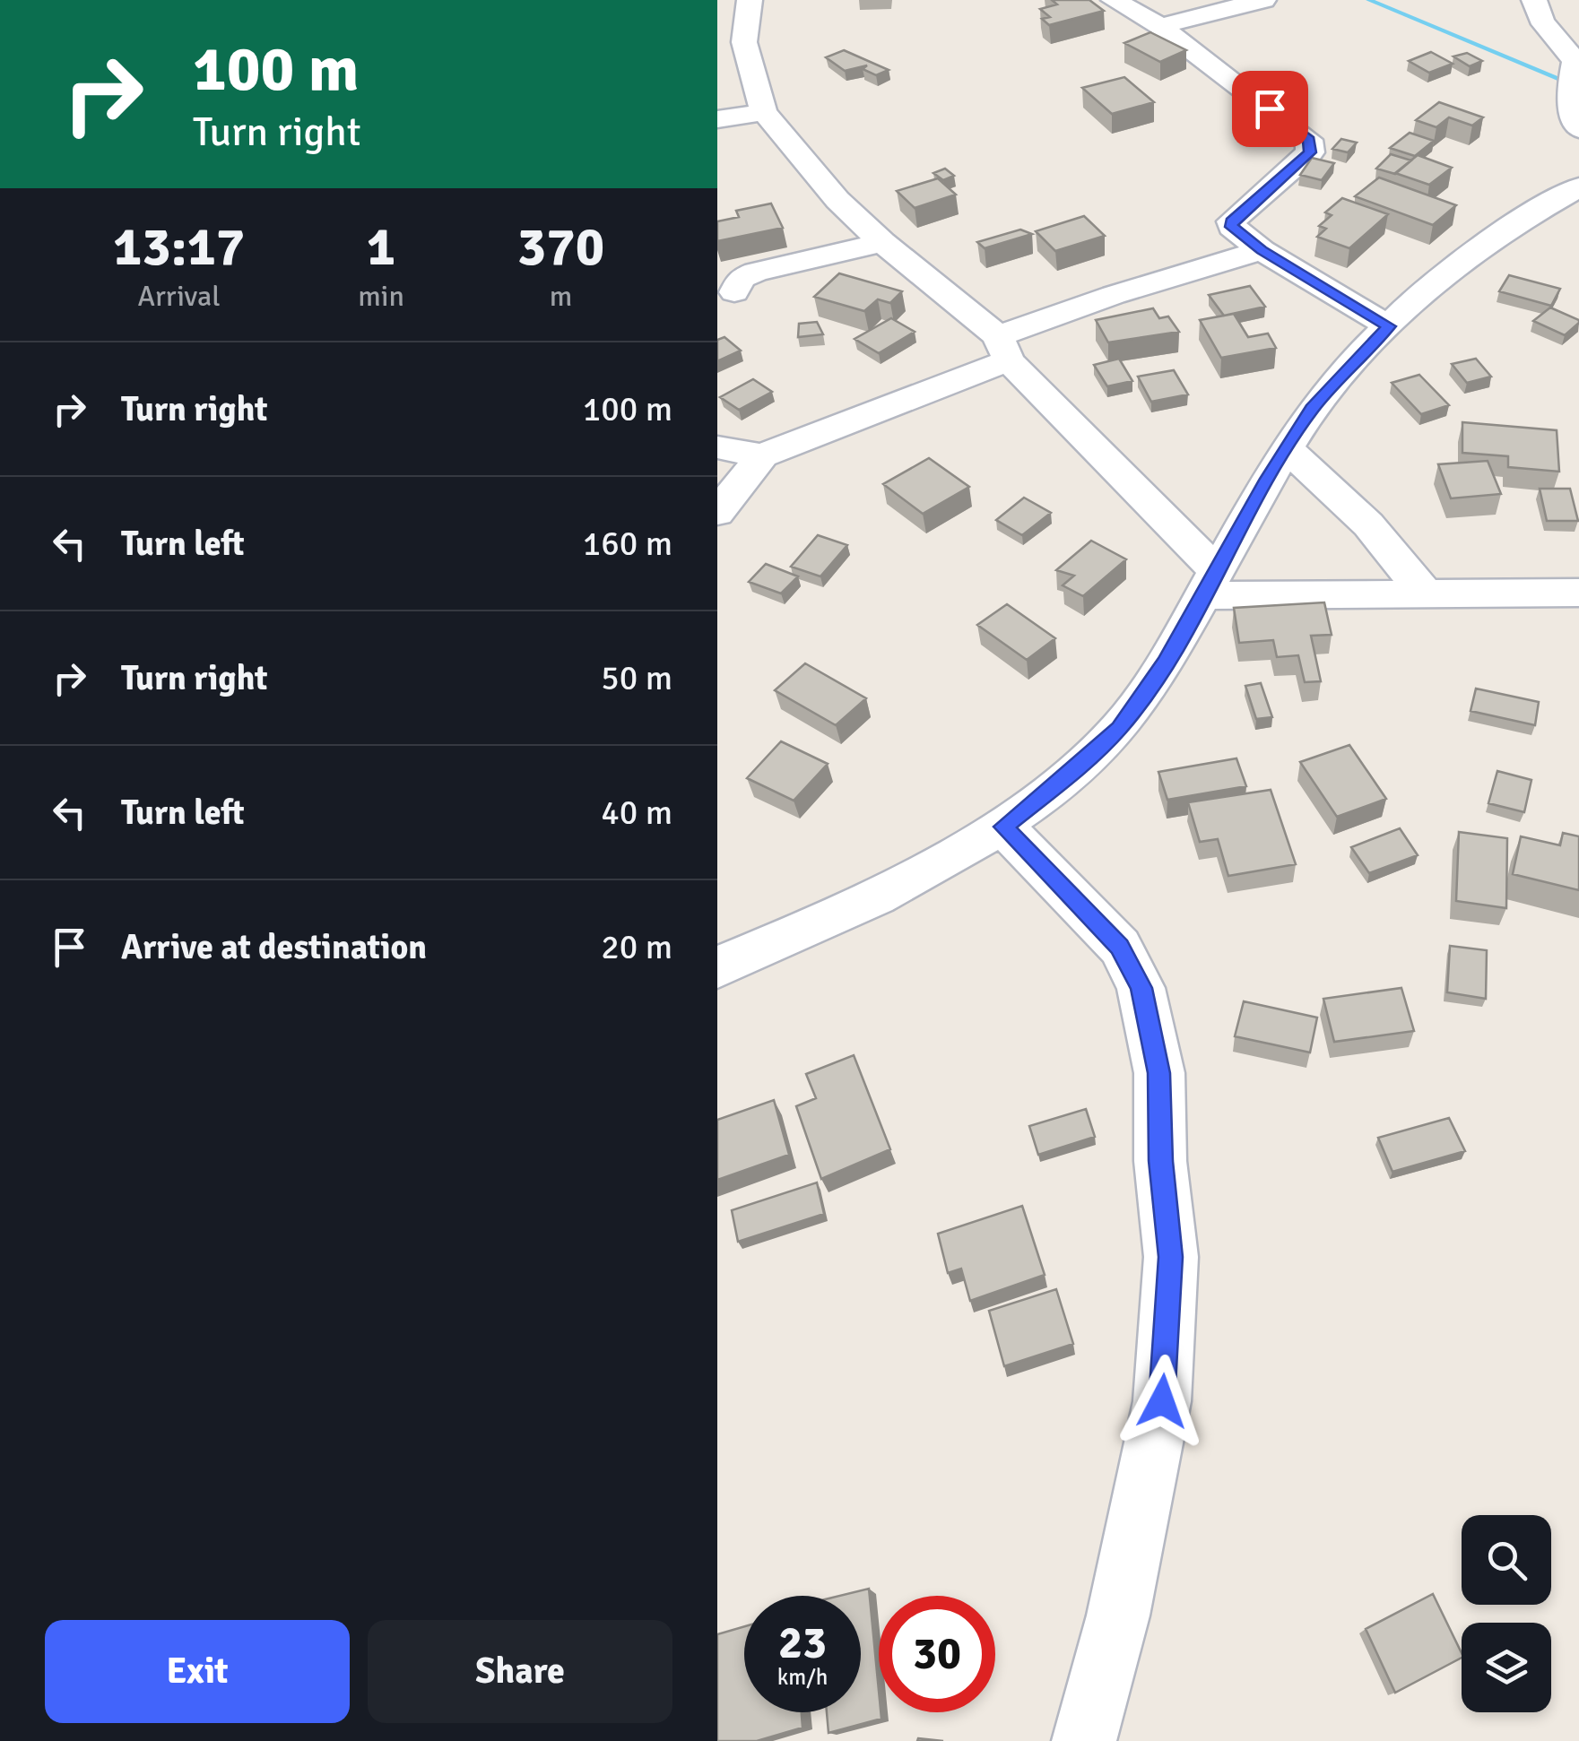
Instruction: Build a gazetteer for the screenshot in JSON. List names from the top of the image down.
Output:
{
  "page": {
    "turn": ["100 m", "Turn right"],
    "eta": [
      "13:17",
      "Arrival",
      "1",
      "min",
      "370",
      "m"
    ],
    "list": [
      {
        "name": "Turn right",
        "value": "100 m"
      },
      {
        "name": "Turn left",
        "value": "160 m"
      },
      {
        "name": "Turn right",
        "value": "50 m"
      },
      {
        "name": "Turn left",
        "value": "40 m"
      },
      {
        "name": "Arrive at destination",
        "value": "20 m"
      }
    ],
    "speed": "23 km/h",
    "limit": "30",
    "buttons": ["Exit", "Share"]
  }
}
